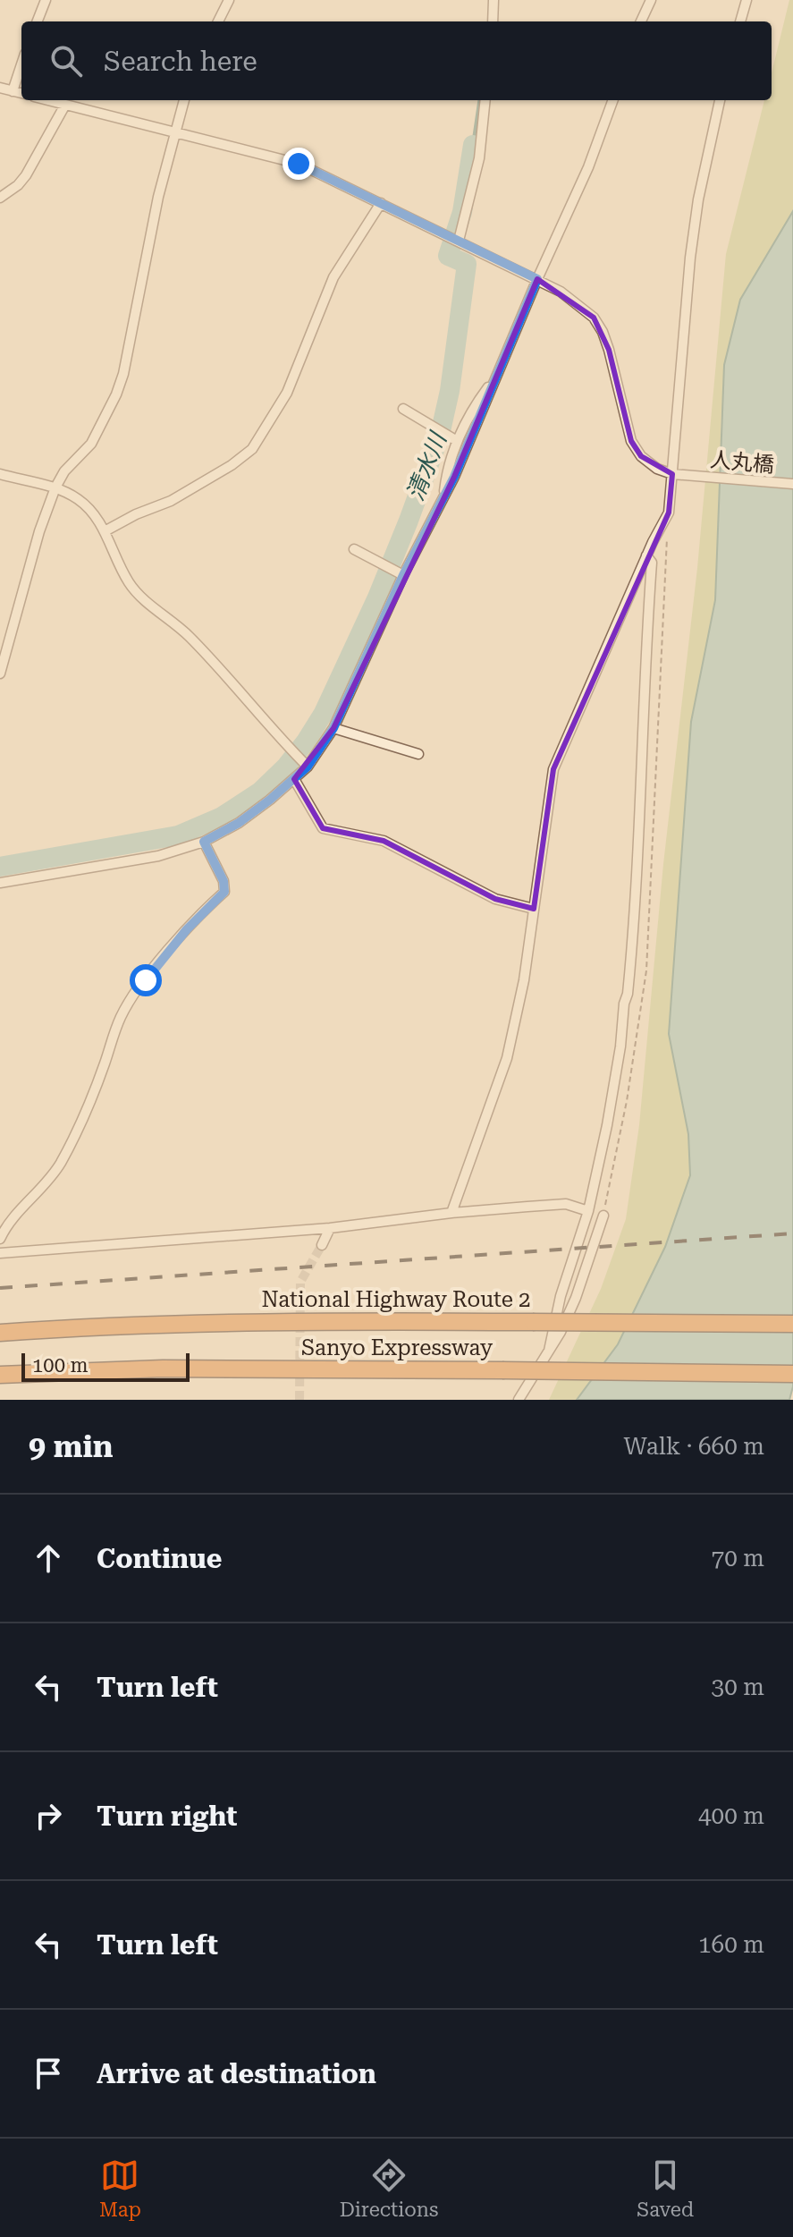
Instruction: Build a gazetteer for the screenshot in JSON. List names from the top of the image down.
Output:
{
  "streets": {
    "highway": ["National Highway Route 2", "Sanyo Expressway"],
    "street": ["人丸橋"]
  },
  "water": ["清水川"],
  "scale_bar": "100 m",
  "page": {
    "search": "Search here",
    "scale": "100 m",
    "heading": ["9 min", "Walk · 660 m"],
    "list": [
      ["Continue", "70 m"],
      ["Turn left", "30 m"],
      ["Turn right", "400 m"],
      ["Turn left", "160 m"],
      "Arrive at destination"
    ],
    "nav": ["Map", "Directions", "Saved"]
  }
}
